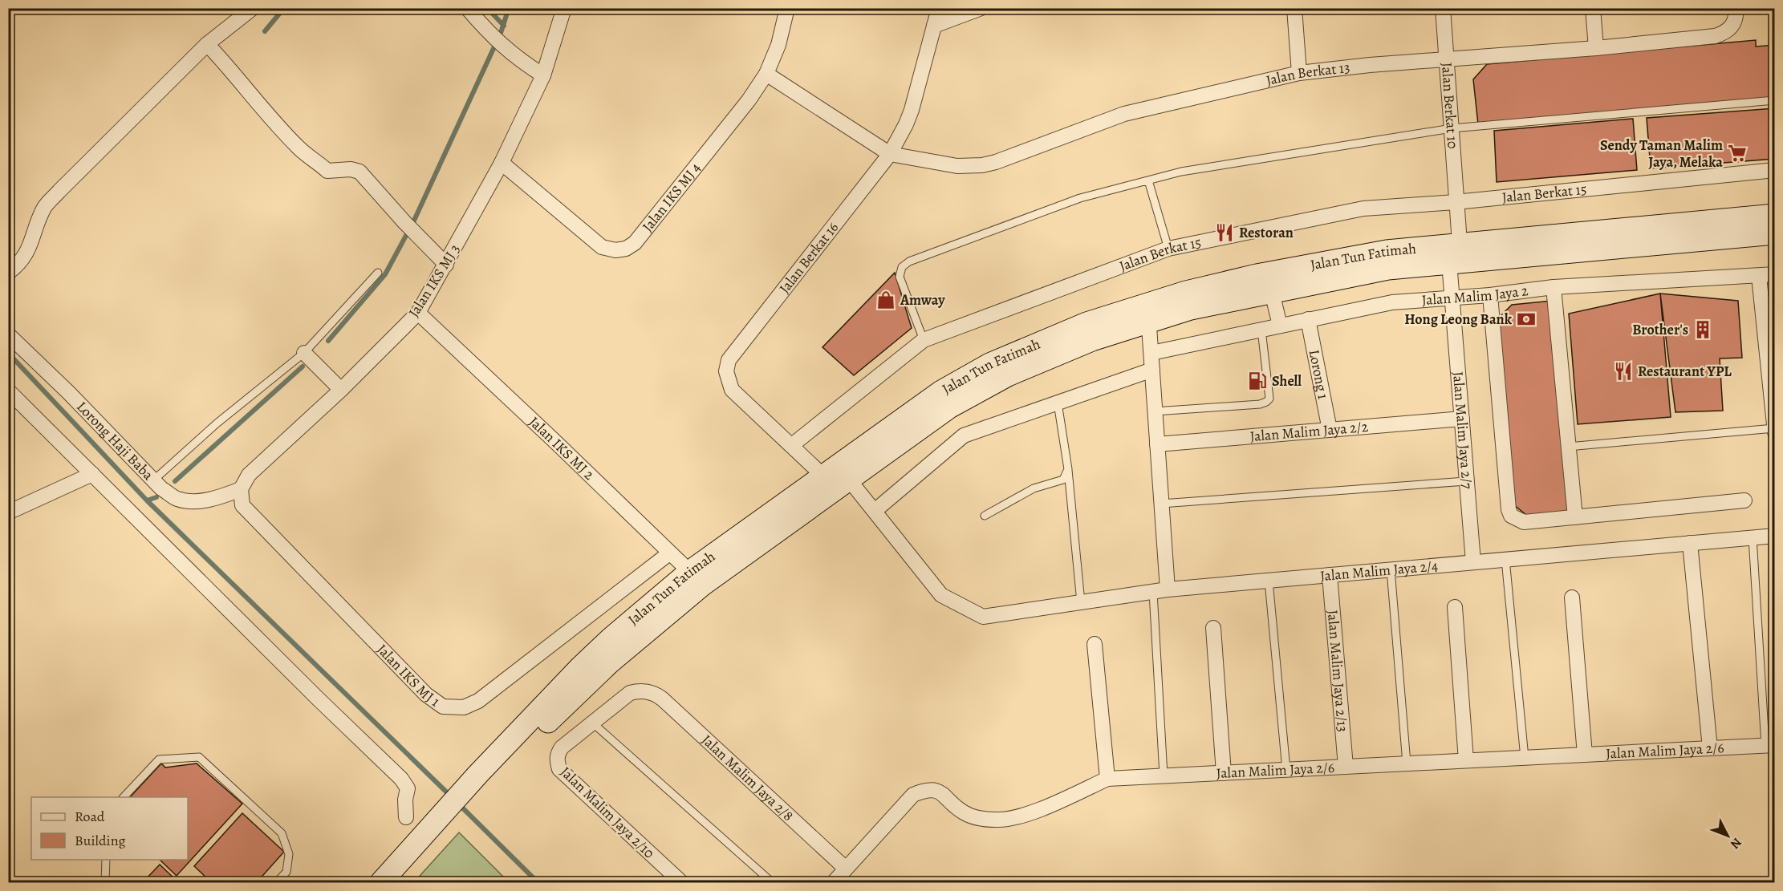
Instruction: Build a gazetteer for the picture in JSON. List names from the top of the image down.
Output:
{
  "streets": {
    "main road": ["Jalan Tun Fatimah"],
    "street": [
      "Jalan Berkat 13",
      "Jalan Berkat 10",
      "Jalan Berkat 15",
      "Jalan IKS MJ 4",
      "Jalan Berkat 16",
      "Jalan IKS MJ 3",
      "Jalan Malim Jaya 2",
      "Lorong 1",
      "Jalan Malim Jaya 2/7",
      "Jalan Malim Jaya 2/2",
      "Lorong Haji Baba",
      "Jalan IKS MJ 2",
      "Jalan Malim Jaya 2/4",
      "Jalan Malim Jaya 2/13",
      "Jalan IKS MJ 1",
      "Jalan Malim Jaya 2/6",
      "Jalan Malim Jaya 2/8",
      "Jalan Malim Jaya 2/10"
    ]
  },
  "crossings": [
    ["Jalan Berkat 13", "Jalan Berkat 10"],
    ["Jalan Berkat 13", "Jalan Berkat 16"],
    ["Jalan Berkat 10", "Jalan Berkat 15"],
    ["Jalan Berkat 10", "Jalan Tun Fatimah"],
    ["Jalan Berkat 15", "Jalan Berkat 16"],
    ["Jalan IKS MJ 4", "Jalan IKS MJ 3"],
    ["Jalan Tun Fatimah", "Jalan Berkat 16"],
    ["Jalan Tun Fatimah", "Jalan Malim Jaya 2/7"],
    ["Jalan Tun Fatimah", "Jalan IKS MJ 2"],
    ["Jalan Berkat 16", "Jalan Malim Jaya 2/4"],
    ["Jalan IKS MJ 3", "Lorong Haji Baba"],
    ["Jalan IKS MJ 3", "Jalan IKS MJ 2"],
    ["Jalan IKS MJ 3", "Jalan IKS MJ 1"],
    ["Jalan Malim Jaya 2", "Lorong 1"],
    ["Jalan Malim Jaya 2", "Jalan Malim Jaya 2/7"],
    ["Lorong 1", "Jalan Malim Jaya 2/2"],
    ["Jalan Malim Jaya 2/7", "Jalan Malim Jaya 2/2"],
    ["Jalan Malim Jaya 2/7", "Jalan Malim Jaya 2/4"],
    ["Lorong Haji Baba", "Jalan IKS MJ 1"],
    ["Jalan IKS MJ 2", "Jalan IKS MJ 1"],
    ["Jalan Malim Jaya 2/4", "Jalan Malim Jaya 2/13"],
    ["Jalan Malim Jaya 2/13", "Jalan Malim Jaya 2/6"],
    ["Jalan Malim Jaya 2/6", "Jalan Malim Jaya 2/8"],
    ["Jalan Malim Jaya 2/8", "Jalan Malim Jaya 2/10"]
  ],
  "places": {
    "supermarket": ["Sendy Taman Malim Jaya, Melaka"],
    "restaurant": ["Restoran", "Restaurant YPL"],
    "shop": ["Amway"],
    "bank": ["Hong Leong Bank"],
    "building": ["Brother's"],
    "fuel station": ["Shell"]
  },
  "legend": ["Road", "Building"],
  "north": "bottom right"
}
